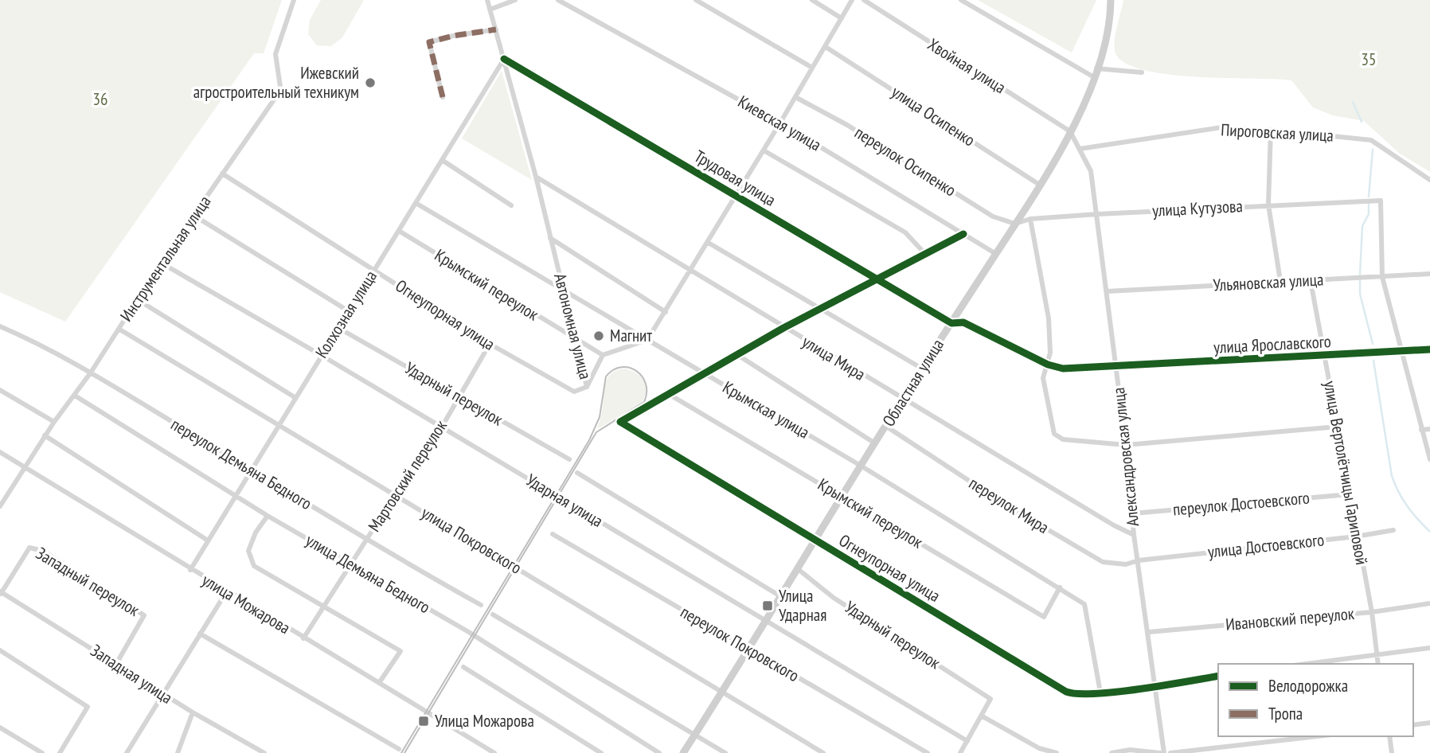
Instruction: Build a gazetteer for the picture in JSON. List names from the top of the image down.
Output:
{
  "streets": {
    "main road": ["Областная улица"],
    "street": [
      "Хвойная улица",
      "улица Осипенко",
      "Киевская улица",
      "Пироговская улица",
      "переулок Осипенко",
      "Трудовая улица",
      "улица Кутузова",
      "Инструментальная улица",
      "Ульяновская улица",
      "Крымский переулок",
      "Колхозная улица",
      "Огнеупорная улица",
      "Автономная улица",
      "улица Ярославского",
      "улица Мира",
      "Ударный переулок",
      "Крымская улица",
      "Александровская улица",
      "переулок Демьяна Бедного",
      "улица Вертолётчицы Гариповой",
      "Мартовский переулок",
      "Ударная улица",
      "переулок Достоевского",
      "переулок Мира",
      "улица Покровского",
      "улица Достоевского",
      "улица Демьяна Бедного",
      "Западный переулок",
      "улица Можарова",
      "Ивановский переулок",
      "переулок Покровского",
      "Западная улица"
    ]
  },
  "crossings": [
    ["Хвойная улица", "Областная улица"],
    ["Хвойная улица", "Александровская улица"],
    ["улица Осипенко", "Областная улица"],
    ["Киевская улица", "Областная улица"],
    ["Пироговская улица", "Александровская улица"],
    ["переулок Осипенко", "улица Кутузова"],
    ["переулок Осипенко", "Областная улица"],
    ["Трудовая улица", "Колхозная улица"],
    ["Трудовая улица", "Автономная улица"],
    ["Трудовая улица", "улица Ярославского"],
    ["Трудовая улица", "Областная улица"],
    ["улица Кутузова", "Ульяновская улица"],
    ["улица Кутузова", "Областная улица"],
    ["улица Кутузова", "Александровская улица"],
    ["Инструментальная улица", "Огнеупорная улица"],
    ["Инструментальная улица", "переулок Демьяна Бедного"],
    ["Инструментальная улица", "Ударная улица"],
    ["Инструментальная улица", "улица Покровского"],
    ["Инструментальная улица", "улица Демьяна Бедного"],
    ["Инструментальная улица", "улица Можарова"],
    ["Ульяновская улица", "Александровская улица"],
    ["Ульяновская улица", "улица Вертолётчицы Гариповой"],
    ["Крымский переулок", "Колхозная улица"],
    ["Крымский переулок", "Огнеупорная улица"],
    ["Крымский переулок", "Автономная улица"],
    ["Крымский переулок", "Областная улица"],
    ["Крымский переулок", "Крымская улица"],
    ["Колхозная улица", "Огнеупорная улица"],
    ["Колхозная улица", "Автономная улица"],
    ["Колхозная улица", "Ударный переулок"],
    ["Колхозная улица", "Крымская улица"],
    ["Колхозная улица", "переулок Демьяна Бедного"],
    ["Колхозная улица", "Ударная улица"],
    ["Колхозная улица", "улица Покровского"],
    ["Колхозная улица", "улица Демьяна Бедного"],
    ["Колхозная улица", "улица Можарова"],
    ["Огнеупорная улица", "Автономная улица"],
    ["Огнеупорная улица", "Областная улица"],
    ["Огнеупорная улица", "Крымская улица"],
    ["Огнеупорная улица", "Александровская улица"],
    ["Огнеупорная улица", "Мартовский переулок"],
    ["Автономная улица", "улица Мира"],
    ["Автономная улица", "Крымская улица"],
    ["улица Ярославского", "Александровская улица"],
    ["улица Ярославского", "улица Вертолётчицы Гариповой"],
    ["улица Мира", "Областная улица"],
    ["улица Мира", "Александровская улица"],
    ["Областная улица", "Ударный переулок"],
    ["Областная улица", "Крымская улица"],
    ["Областная улица", "Александровская улица"],
    ["Областная улица", "Ударная улица"],
    ["Областная улица", "переулок Мира"],
    ["Областная улица", "улица Покровского"],
    ["Областная улица", "переулок Покровского"],
    ["Ударный переулок", "Мартовский переулок"],
    ["Александровская улица", "переулок Достоевского"],
    ["Александровская улица", "переулок Мира"],
    ["Александровская улица", "улица Достоевского"],
    ["Александровская улица", "Ивановский переулок"],
    ["переулок Демьяна Бедного", "Мартовский переулок"],
    ["улица Вертолётчицы Гариповой", "переулок Достоевского"],
    ["улица Вертолётчицы Гариповой", "улица Достоевского"],
    ["улица Вертолётчицы Гариповой", "Ивановский переулок"],
    ["Мартовский переулок", "Ударная улица"],
    ["Мартовский переулок", "улица Покровского"],
    ["Мартовский переулок", "улица Демьяна Бедного"],
    ["Мартовский переулок", "улица Можарова"],
    ["переулок Мира", "улица Достоевского"],
    ["Западный переулок", "Западная улица"]
  ],
  "parks": ["35", "36"],
  "places": {
    "other": ["Ижевский агростроительный техникум", "Магнит"],
    "transit": ["Улица Ударная", "Улица Можарова"]
  },
  "legend": ["Велодорожка", "Тропа"]
}
